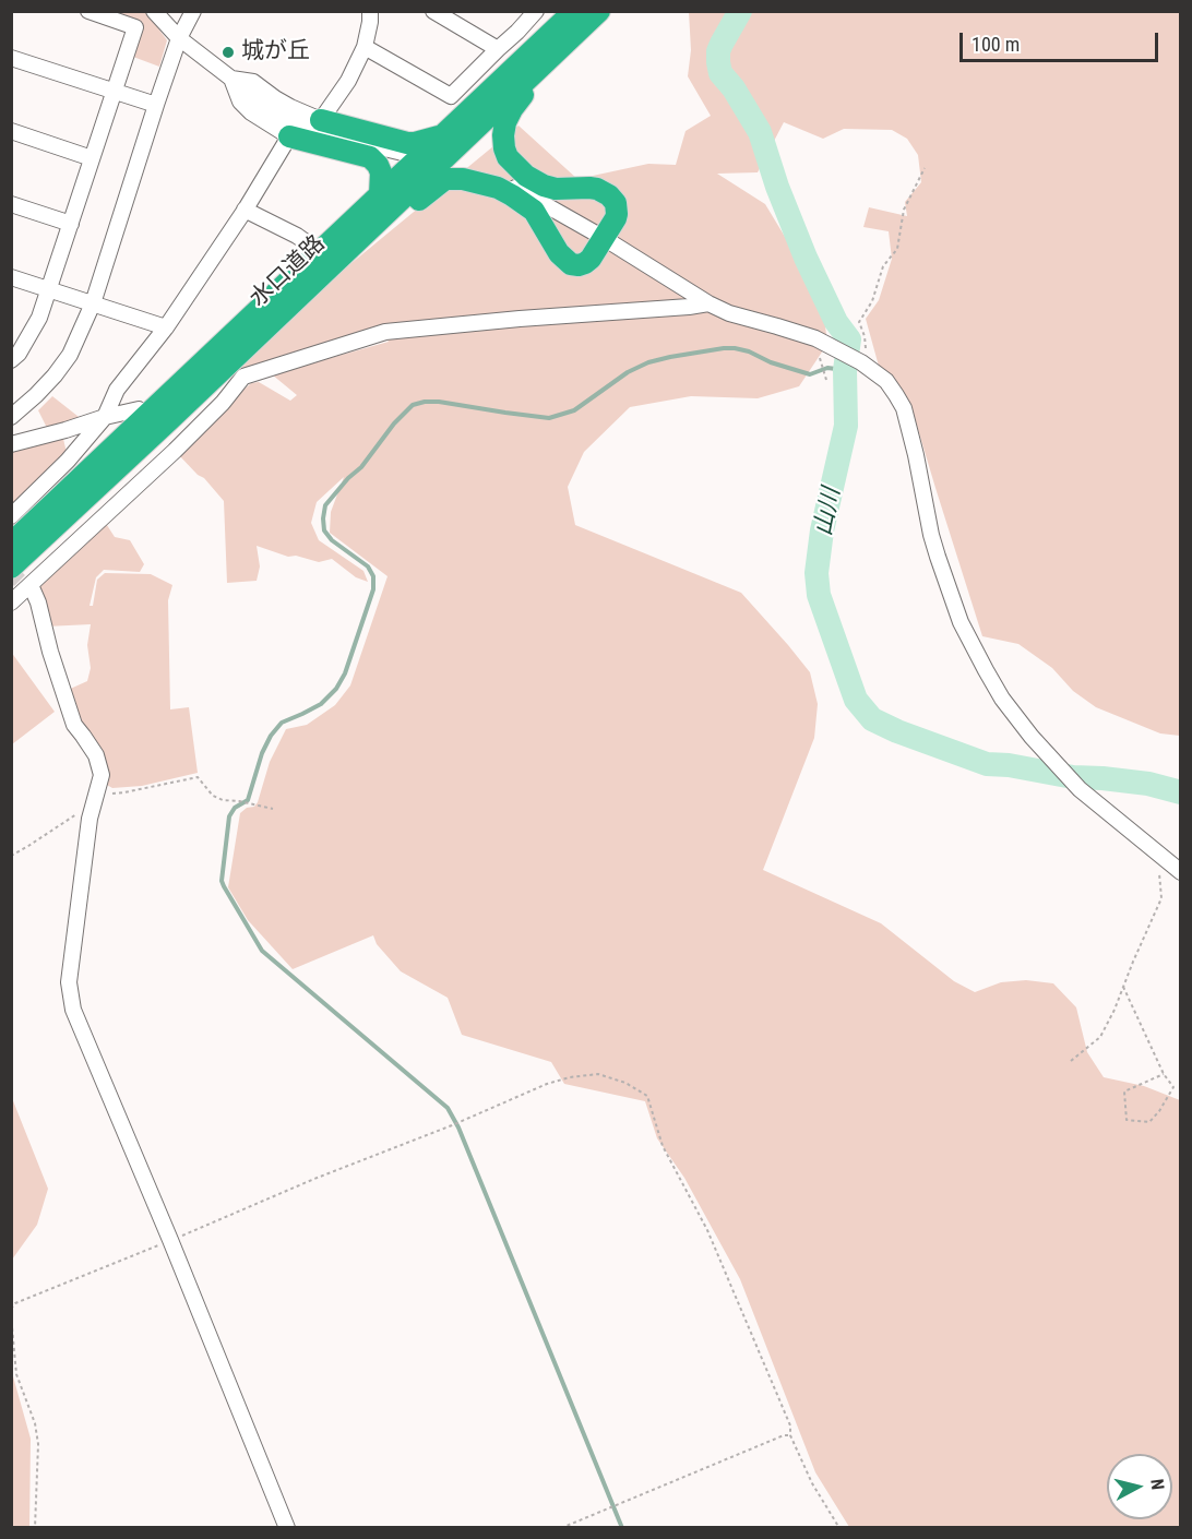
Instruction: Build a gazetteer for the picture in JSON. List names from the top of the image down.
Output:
{
  "streets": {
    "highway": ["水口道路"]
  },
  "water": ["山川"],
  "places": ["城が丘"],
  "scale_bar": "100 m",
  "north": "right"
}
